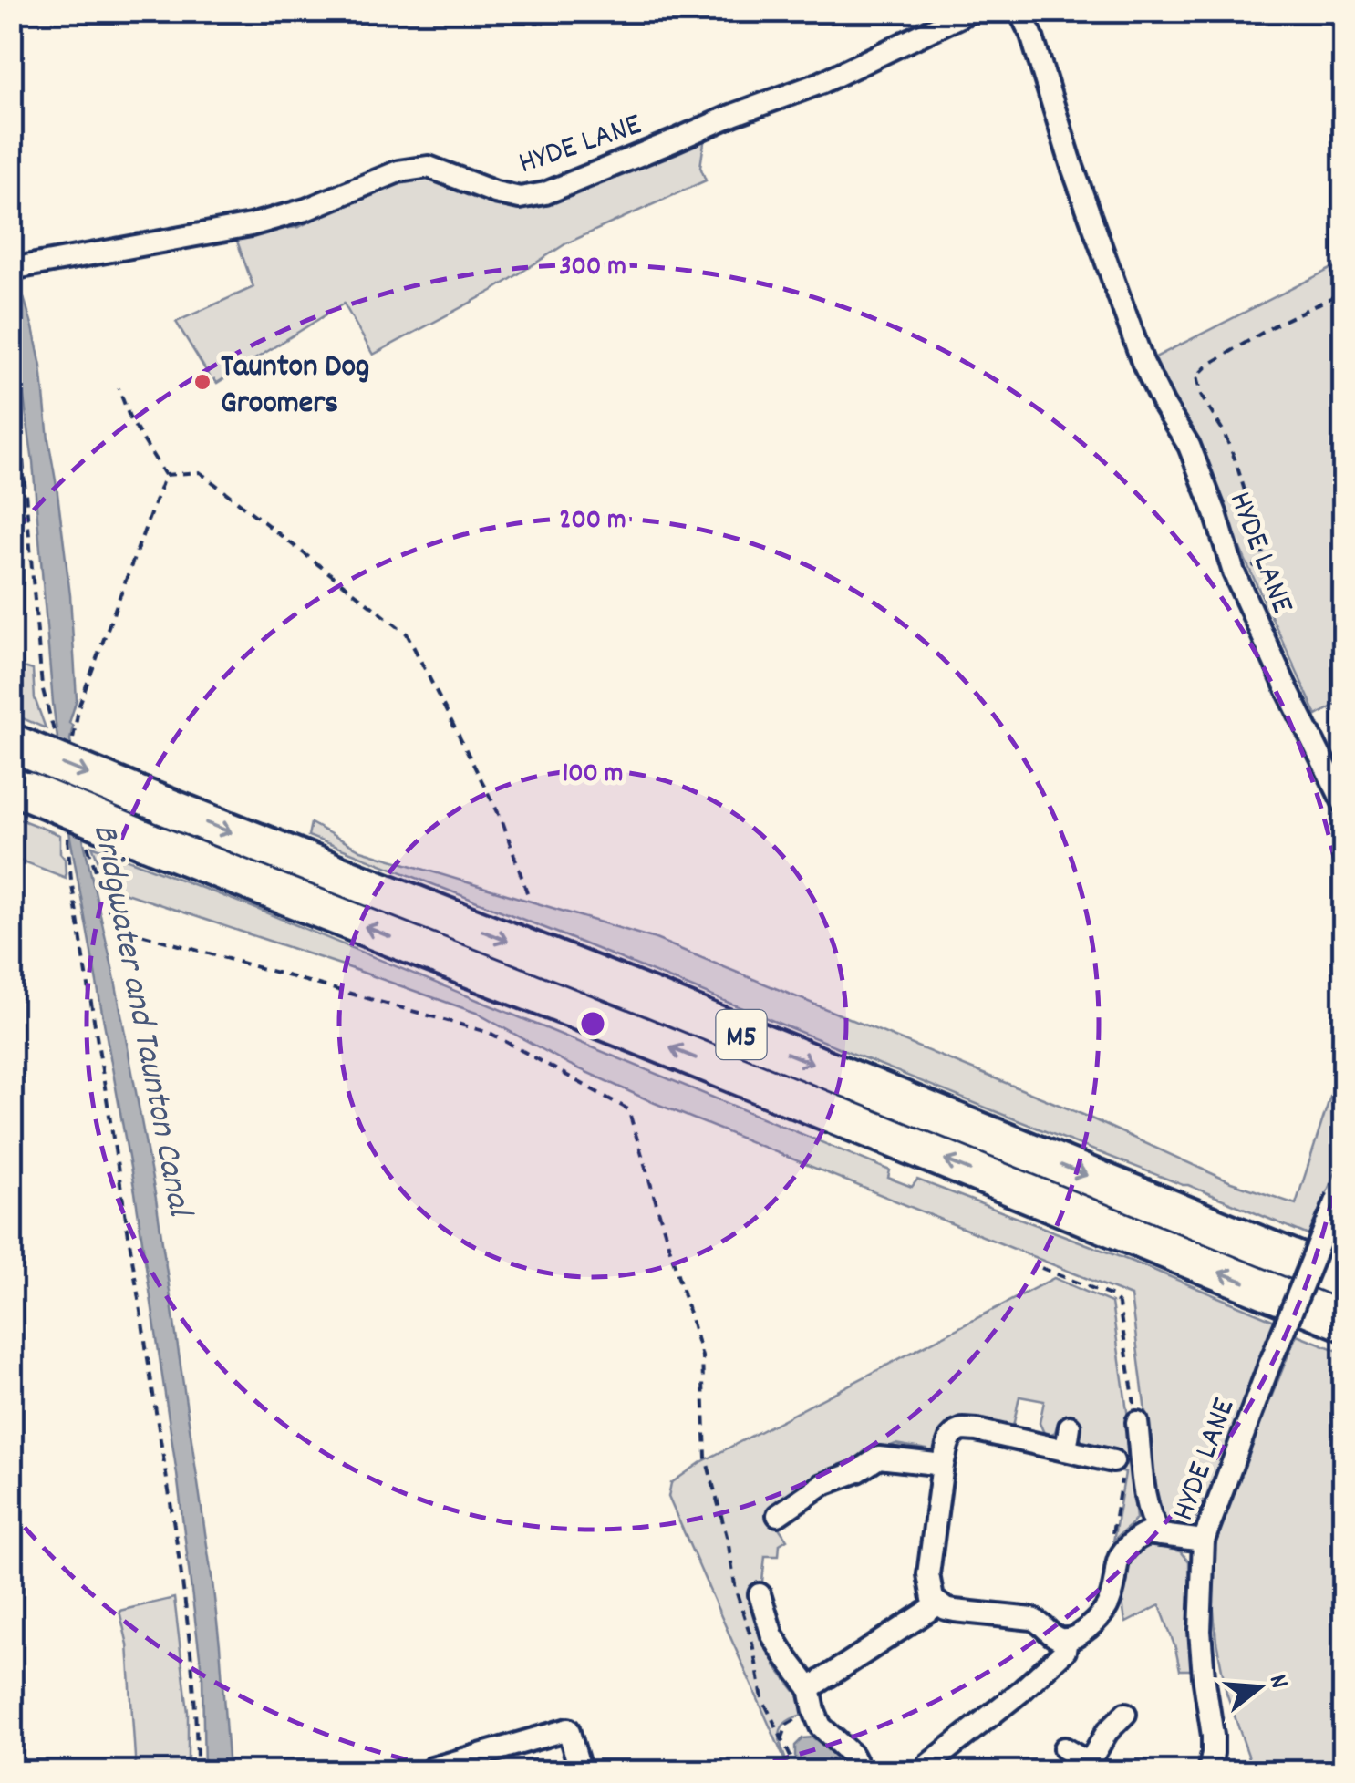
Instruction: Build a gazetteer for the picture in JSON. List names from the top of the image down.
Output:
{
  "streets": {
    "highway": ["M5"],
    "street": ["HYDE LANE"]
  },
  "water": ["Bridgwater and Taunton Canal"],
  "places": ["Taunton Dog Groomers"],
  "north": "right",
  "rings": ["300 m", "200 m", "100 m"]
}
